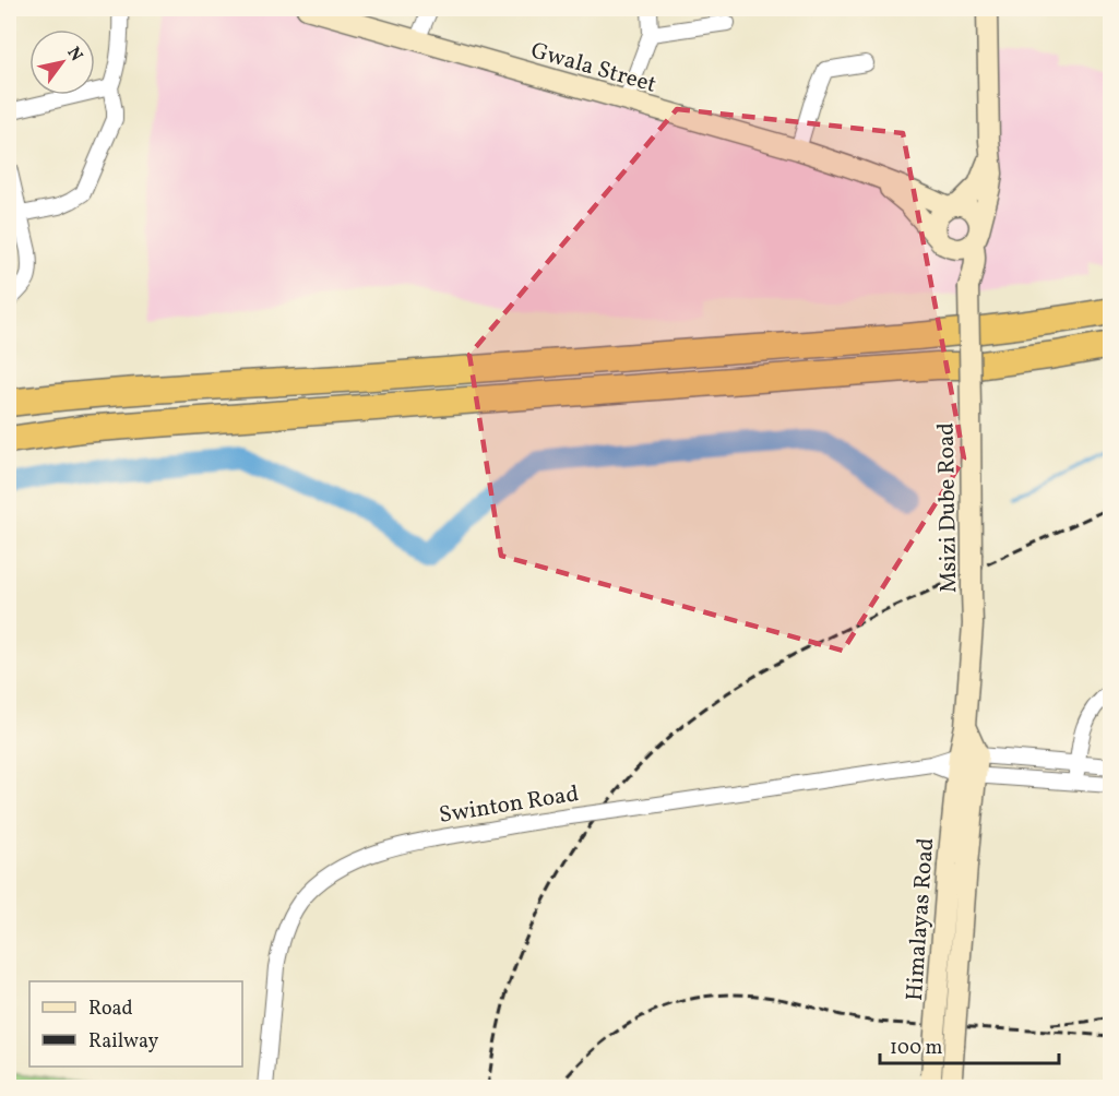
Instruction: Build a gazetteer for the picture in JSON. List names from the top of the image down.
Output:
{
  "streets": {
    "street": [
      "Gwala Street",
      "Msizi Dube Road",
      "Swinton Road",
      "Himalayas Road"
    ]
  },
  "crossings": [
    ["Gwala Street", "Msizi Dube Road"],
    ["Msizi Dube Road", "Swinton Road"],
    ["Msizi Dube Road", "Himalayas Road"],
    ["Swinton Road", "Himalayas Road"]
  ],
  "legend": ["Road", "Railway"],
  "scale_bar": "100 m",
  "north": "top right"
}
